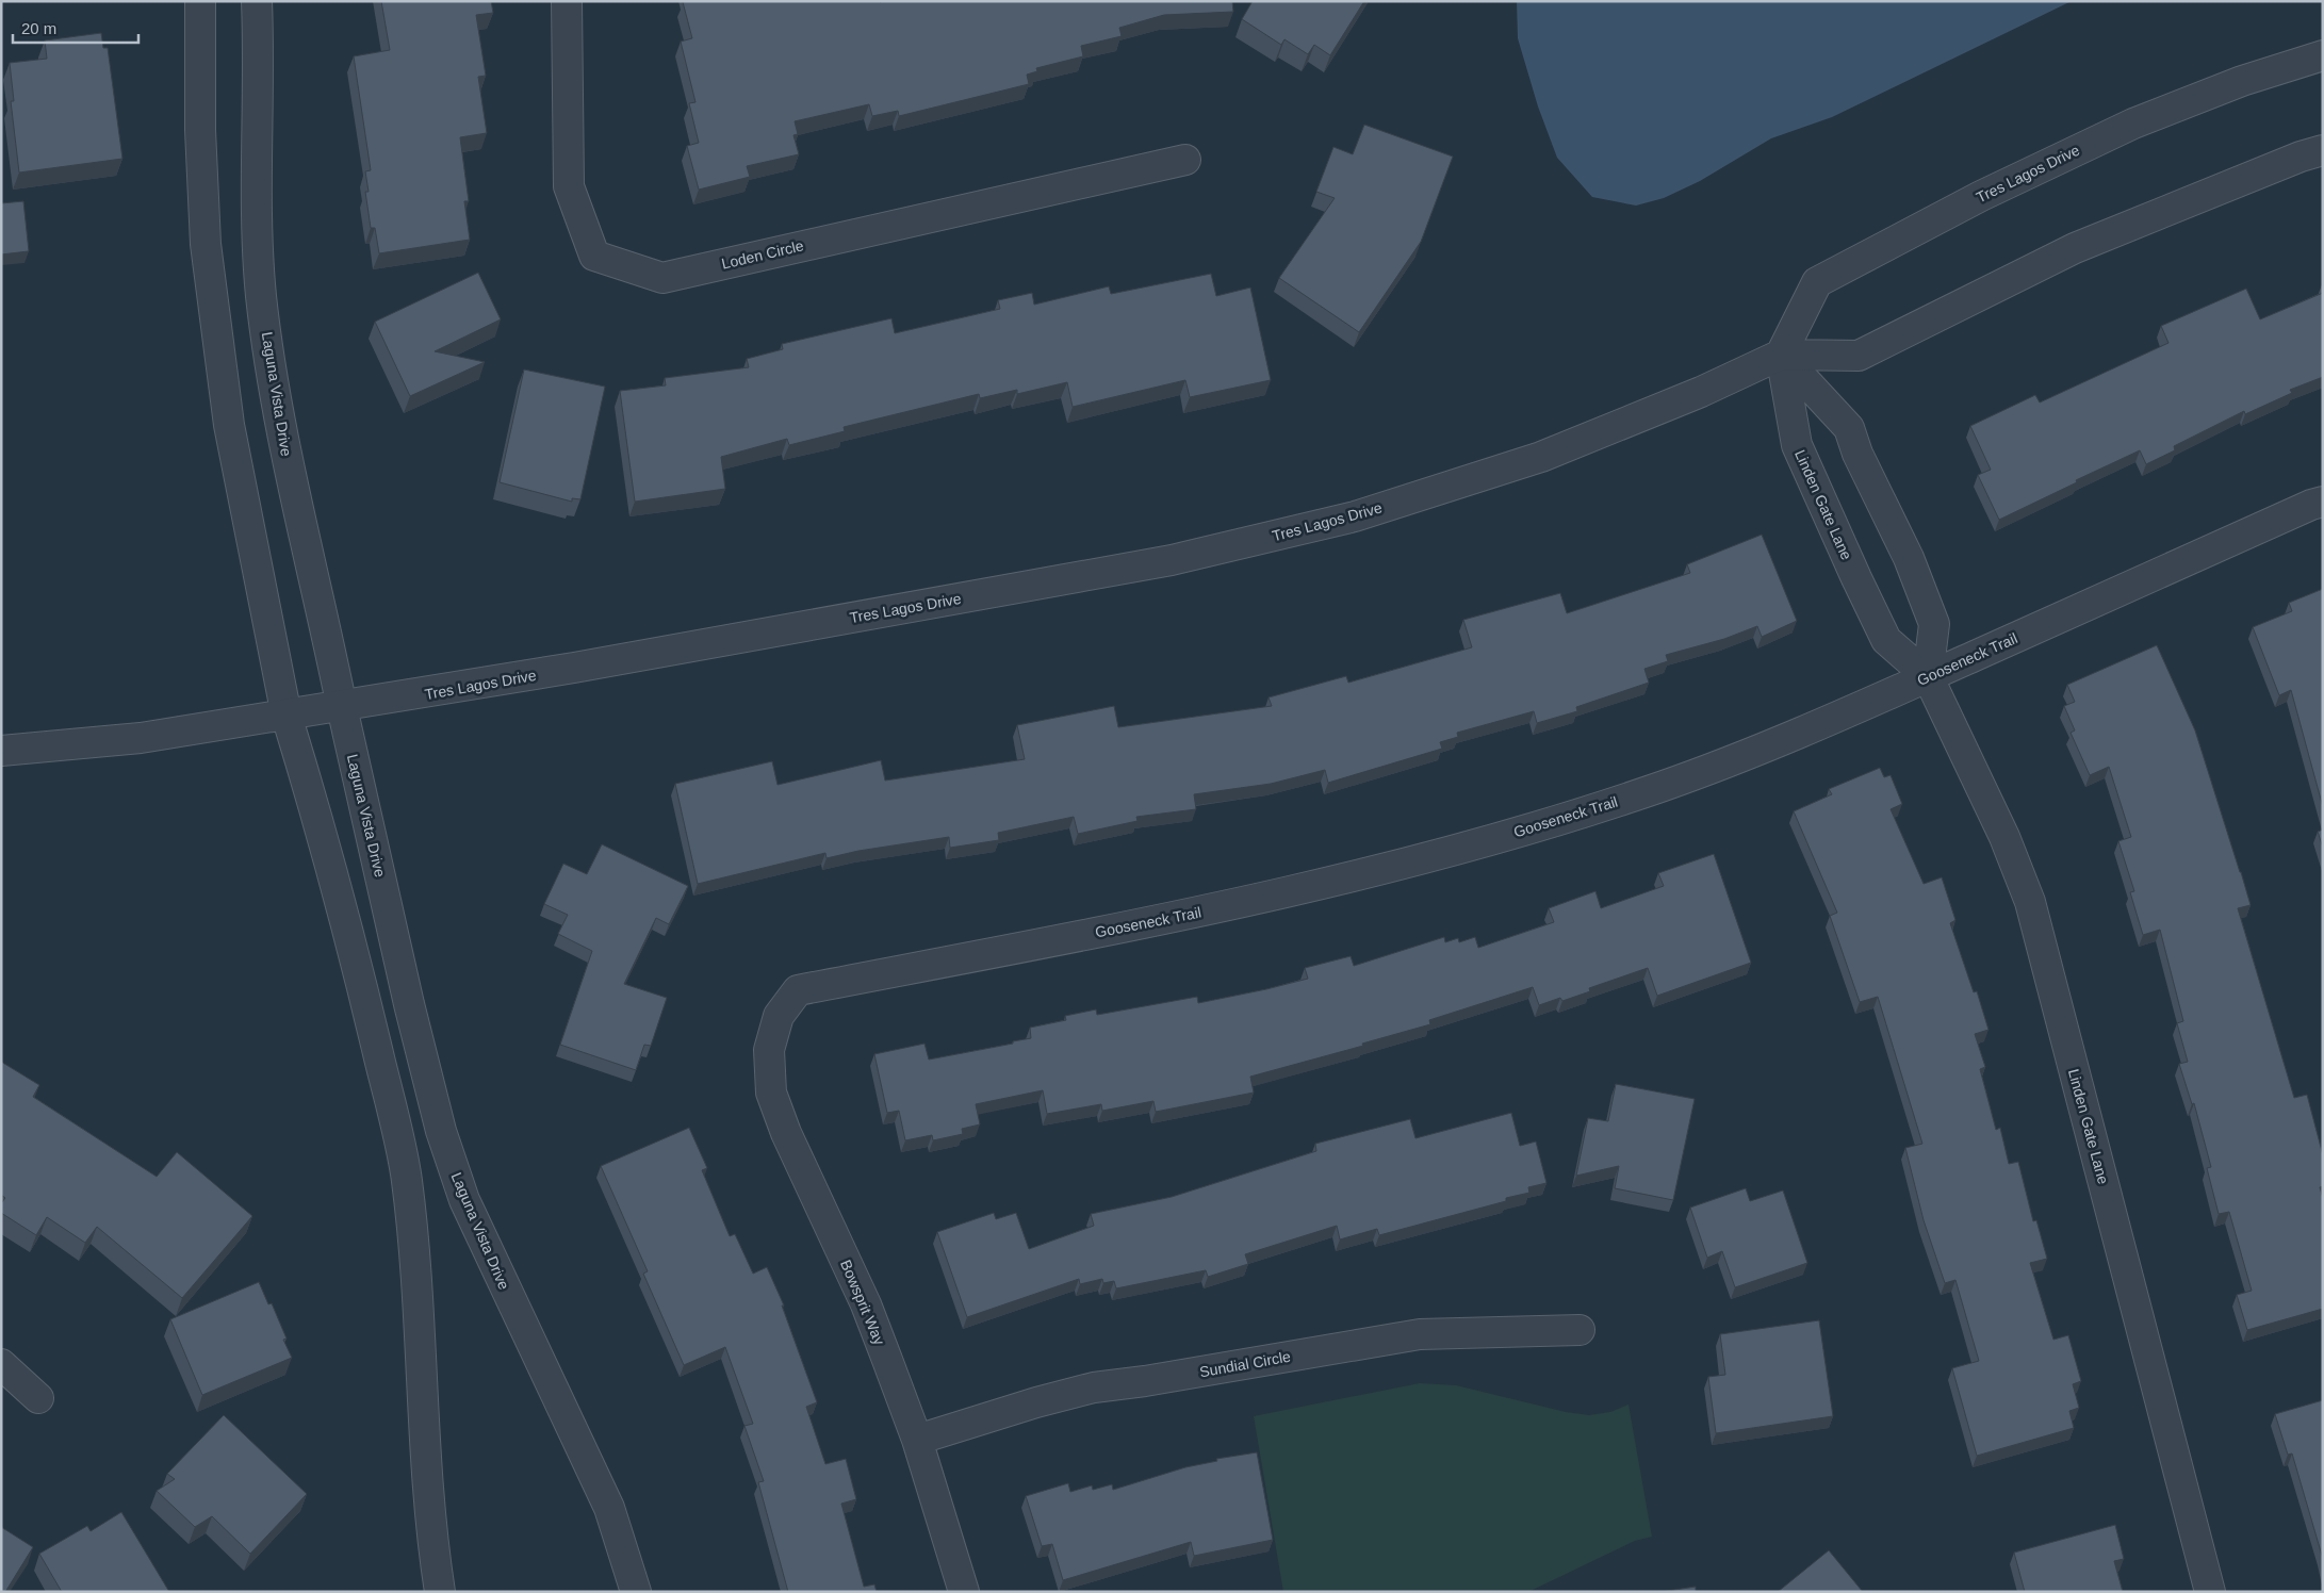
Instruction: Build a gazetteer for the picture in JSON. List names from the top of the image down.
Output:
{
  "streets": {
    "street": [
      "Tres Lagos Drive",
      "Loden Circle",
      "Laguna Vista Drive",
      "Linden Gate Lane",
      "Gooseneck Trail",
      "Bowsprit Way",
      "Sundial Circle"
    ]
  },
  "crossings": [
    ["Tres Lagos Drive", "Laguna Vista Drive"],
    ["Tres Lagos Drive", "Linden Gate Lane"],
    ["Linden Gate Lane", "Gooseneck Trail"],
    ["Gooseneck Trail", "Bowsprit Way"],
    ["Bowsprit Way", "Sundial Circle"]
  ],
  "scale_bar": "20 m"
}
